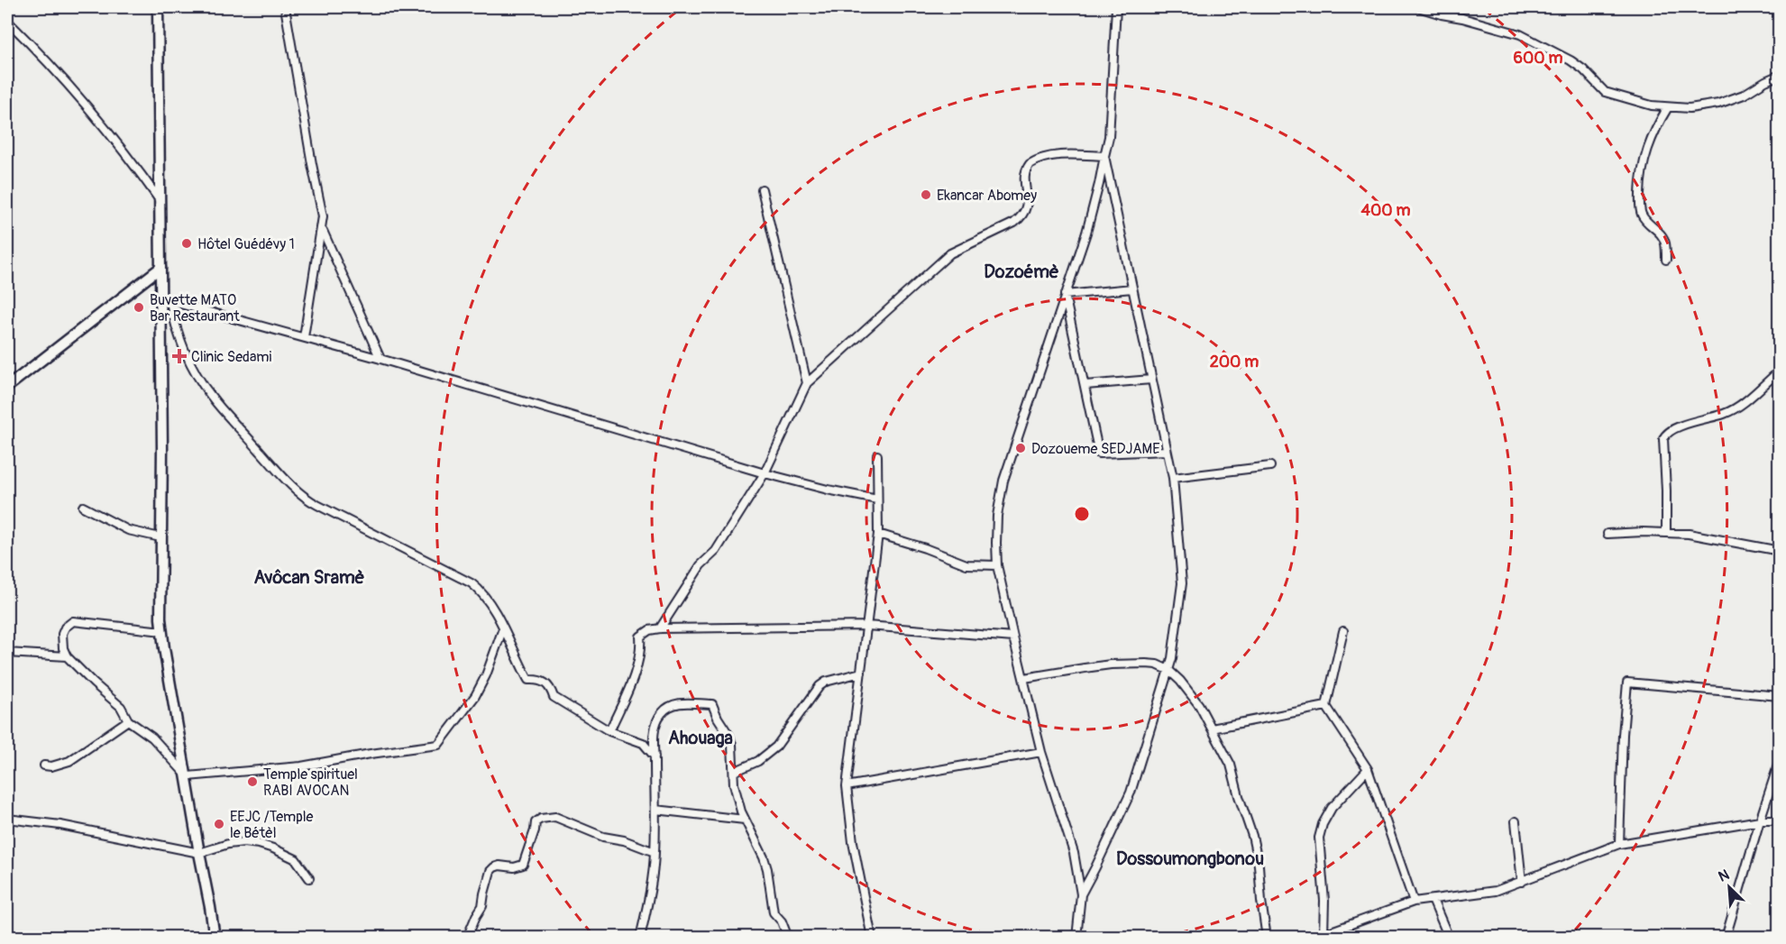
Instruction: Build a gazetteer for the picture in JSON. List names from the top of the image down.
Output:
{
  "districts": [
    "Dozoémè",
    "Avôcan Sramè",
    "Ahouaga",
    "Dossoumongbonou"
  ],
  "places": {
    "other": [
      "Ekancar Abomey",
      "Hôtel Guédévy 1",
      "Buvette MATO Bar Restaurant",
      "Dozoueme SEDJAME",
      "Temple spirituel RABI AVOCAN",
      "EEJC /Temple le Bétèl"
    ],
    "health": ["Clinic Sedami"]
  },
  "north": "top left",
  "rings": ["600 m", "400 m", "200 m"]
}
